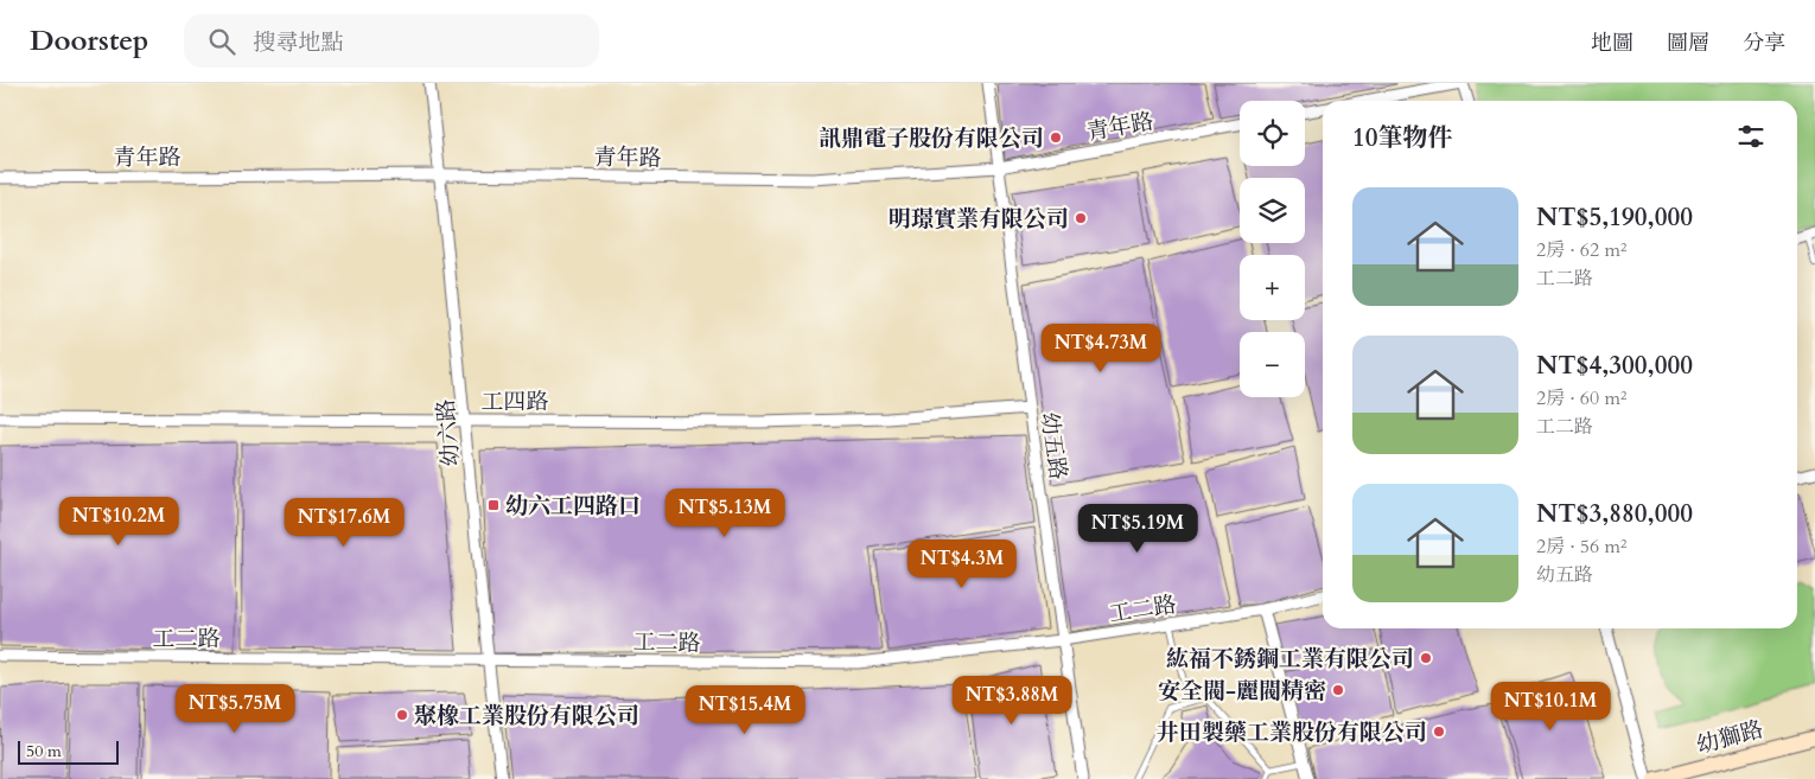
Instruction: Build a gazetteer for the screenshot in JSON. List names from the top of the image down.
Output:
{
  "streets": {
    "street": [
      "青年路",
      "工四路",
      "幼六路",
      "幼五路",
      "工二路",
      "幼獅路"
    ]
  },
  "crossings": [
    ["青年路", "幼六路"],
    ["青年路", "幼五路"],
    ["工四路", "幼六路"],
    ["工四路", "幼五路"],
    ["幼六路", "工二路"],
    ["幼五路", "工二路"]
  ],
  "places": {
    "other": [
      "訊鼎電子股份有限公司",
      "明璟實業有限公司",
      "紘福不銹鋼工業有限公司",
      "安全閥-麗閥精密",
      "聚橡工業股份有限公司",
      "井田製藥工業股份有限公司"
    ],
    "transit": ["幼六工四路口"]
  },
  "scale_bar": "50 m",
  "page": {
    "header": "Doorstep",
    "search": "搜尋地點",
    "nav": ["地圖", "圖層", "分享"],
    "map_buttons": ["+", "−"],
    "heading": "10筆物件",
    "list": [
      {
        "name": "NT$5,190,000",
        "note": "2房 · 62 m² · 工二路"
      },
      {
        "name": "NT$4,300,000",
        "note": "2房 · 60 m² · 工二路"
      },
      {
        "name": "NT$3,880,000",
        "note": "2房 · 56 m² · 幼五路"
      }
    ],
    "price": [
      "NT$4.73M",
      "NT$5.13M",
      "NT$10.2M",
      "NT$17.6M",
      "NT$5.19M",
      "NT$4.3M",
      "NT$3.88M",
      "NT$10.1M",
      "NT$5.75M",
      "NT$15.4M"
    ],
    "scale": "50 m"
  }
}
